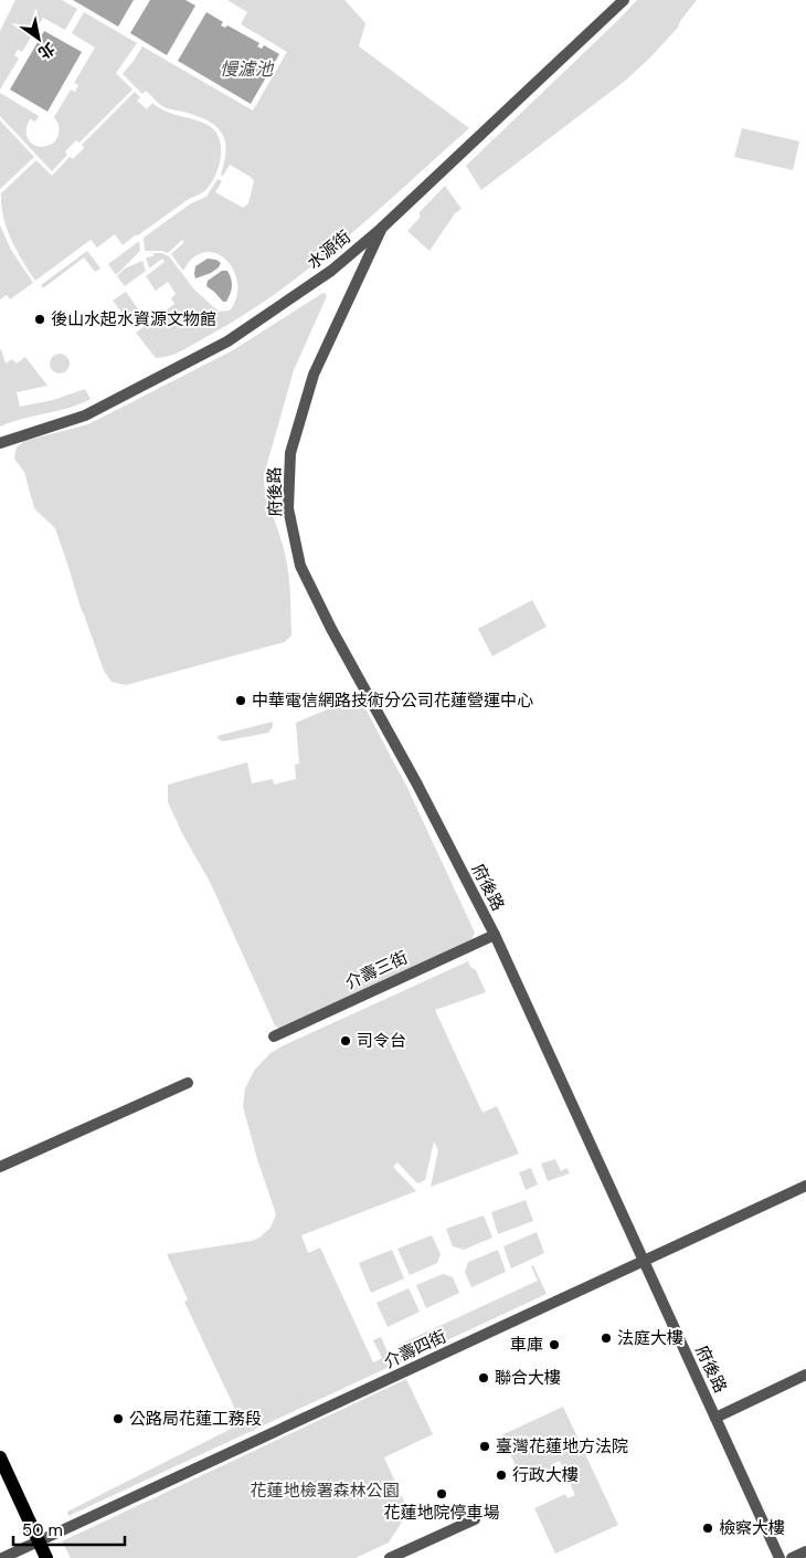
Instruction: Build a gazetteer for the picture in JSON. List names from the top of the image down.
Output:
{
  "streets": {
    "street": [
      "水源街",
      "府後路",
      "介壽三街",
      "介壽四街"
    ]
  },
  "crossings": [
    ["水源街", "府後路"],
    ["府後路", "介壽三街"],
    ["府後路", "介壽四街"]
  ],
  "water": ["慢濾池"],
  "parks": ["花蓮地檢署森林公園"],
  "places": [
    "後山水起水資源文物館",
    "中華電信網路技術分公司花蓮營運中心",
    "司令台",
    "法庭大樓",
    "車庫",
    "聯合大樓",
    "公路局花蓮工務段",
    "臺灣花蓮地方法院",
    "行政大樓",
    "花蓮地院停車場",
    "檢察大樓"
  ],
  "scale_bar": "50 m",
  "north": "bottom right"
}
